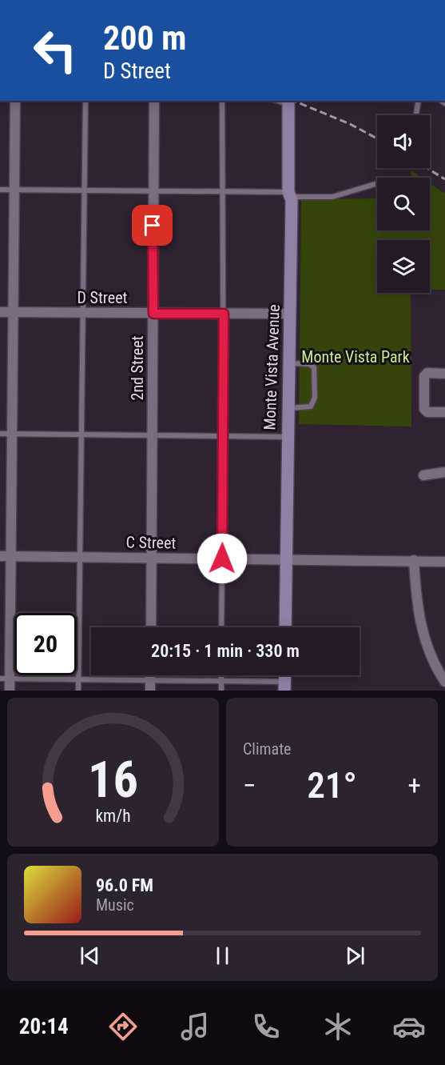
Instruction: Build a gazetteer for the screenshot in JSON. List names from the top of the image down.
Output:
{
  "streets": {
    "street": [
      "D Street",
      "Monte Vista Avenue",
      "2nd Street",
      "C Street"
    ]
  },
  "crossings": [
    ["D Street", "Monte Vista Avenue"],
    ["D Street", "2nd Street"],
    ["Monte Vista Avenue", "C Street"],
    ["2nd Street", "C Street"]
  ],
  "parks": ["Monte Vista Park"],
  "page": {
    "turn": ["200 m", "D Street"],
    "limit": "20",
    "trip": "20:15 · 1 min · 330 m",
    "tile": "Climate",
    "heat": ["−", "21°", "+"],
    "song": ["96.0 FM", "Music"],
    "tabs": "20:14",
    "gauge": ["16", "km/h"]
  }
}
